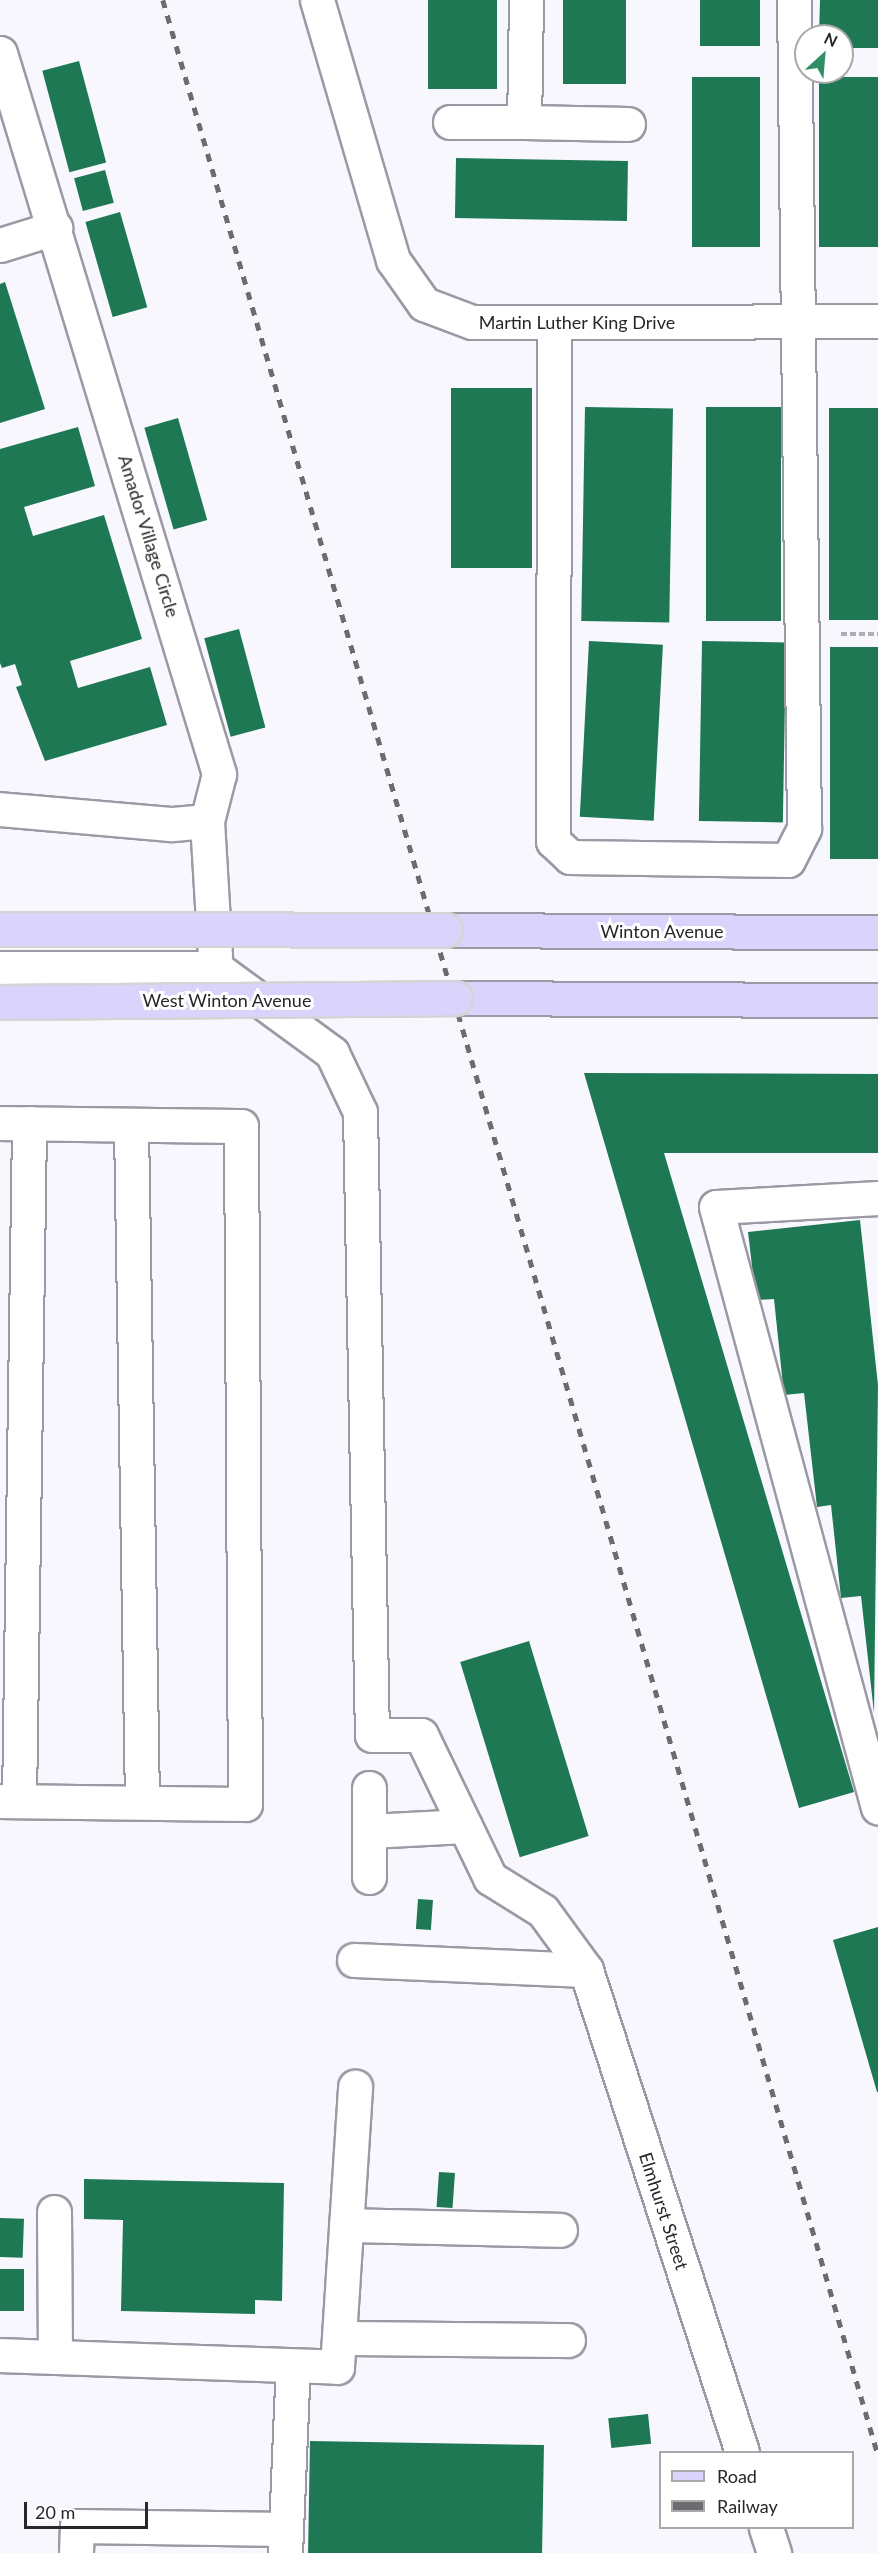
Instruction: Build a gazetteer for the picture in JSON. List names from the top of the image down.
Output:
{
  "streets": {
    "main road": ["Winton Avenue", "West Winton Avenue"],
    "street": ["Martin Luther King Drive", "Amador Village Circle", "Elmhurst Street"]
  },
  "crossings": [
    ["Amador Village Circle", "Elmhurst Street"]
  ],
  "legend": ["Road", "Railway"],
  "scale_bar": "20 m",
  "north": "top right"
}
